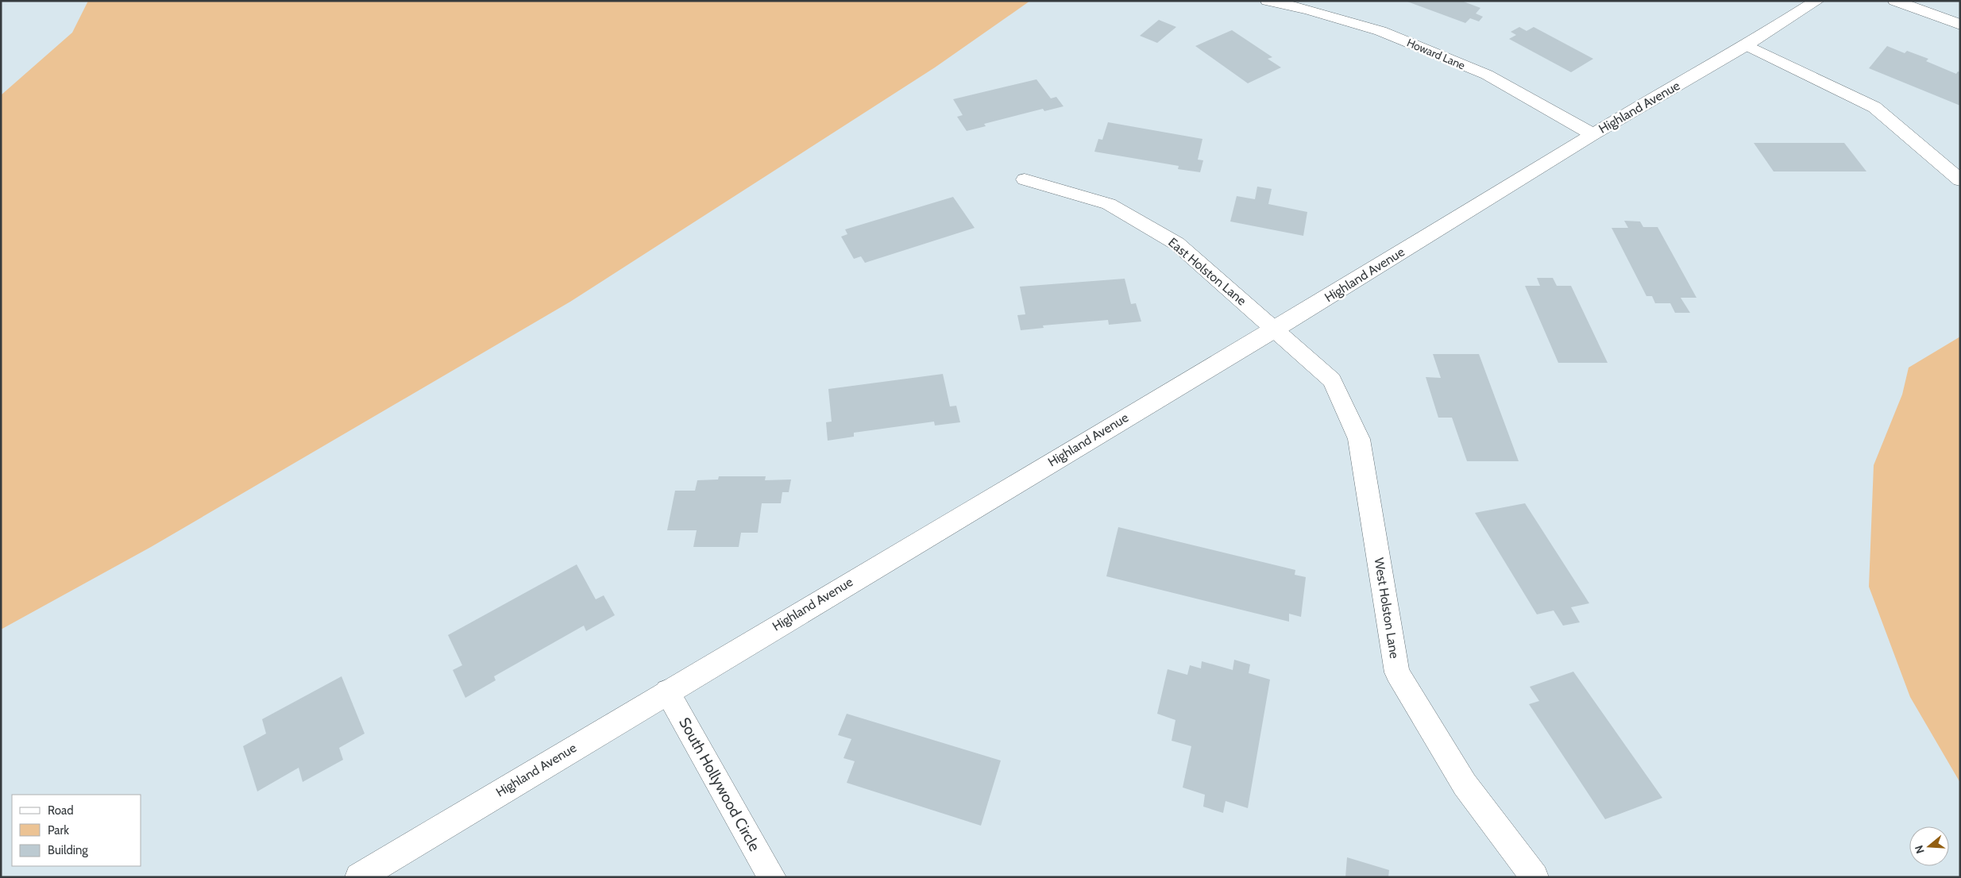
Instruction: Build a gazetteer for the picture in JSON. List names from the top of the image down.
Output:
{
  "streets": {
    "street": [
      "Howard Lane",
      "Highland Avenue",
      "East Holston Lane",
      "West Holston Lane",
      "South Hollywood Circle"
    ]
  },
  "crossings": [
    ["Howard Lane", "Highland Avenue"],
    ["Highland Avenue", "East Holston Lane"],
    ["Highland Avenue", "West Holston Lane"],
    ["Highland Avenue", "South Hollywood Circle"],
    ["East Holston Lane", "West Holston Lane"]
  ],
  "legend": ["Road", "Park", "Building"],
  "north": "left"
}
